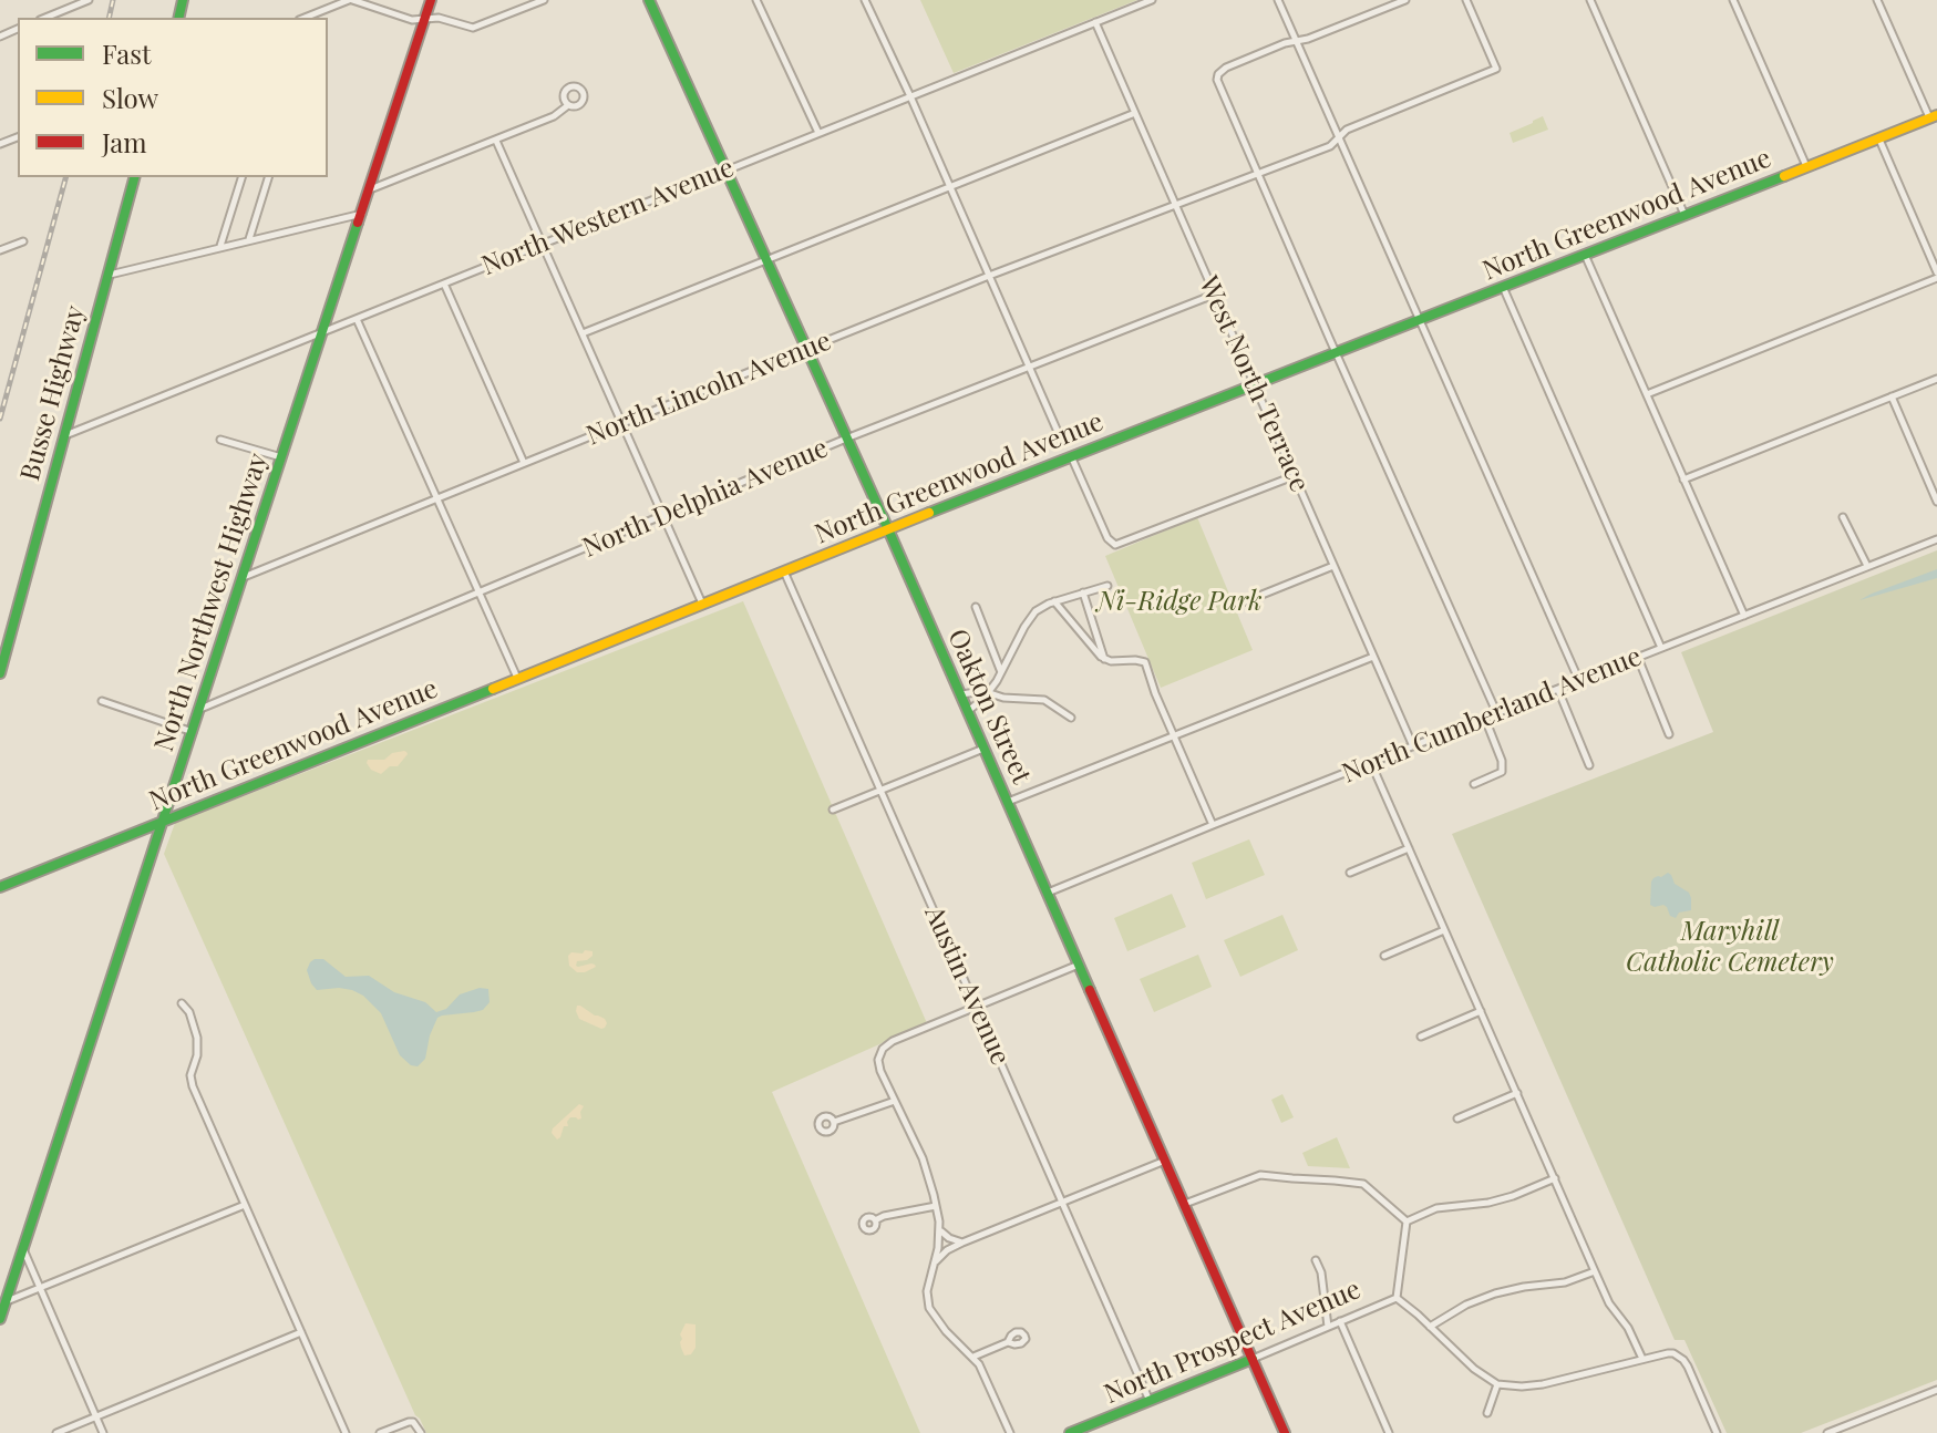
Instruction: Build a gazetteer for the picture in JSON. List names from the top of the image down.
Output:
{
  "streets": {
    "main road": [
      "North Greenwood Avenue",
      "Busse Highway",
      "North Northwest Highway",
      "Oakton Street",
      "North Prospect Avenue"
    ],
    "street": [
      "North Western Avenue",
      "West North Terrace",
      "North Lincoln Avenue",
      "North Delphia Avenue",
      "North Cumberland Avenue",
      "Austin Avenue"
    ]
  },
  "crossings": [
    ["North Greenwood Avenue", "West North Terrace"],
    ["North Greenwood Avenue", "North Northwest Highway"],
    ["North Greenwood Avenue", "Oakton Street"],
    ["North Greenwood Avenue", "Austin Avenue"],
    ["North Western Avenue", "West North Terrace"],
    ["North Western Avenue", "Busse Highway"],
    ["North Western Avenue", "North Northwest Highway"],
    ["North Western Avenue", "Oakton Street"],
    ["West North Terrace", "North Lincoln Avenue"],
    ["West North Terrace", "North Delphia Avenue"],
    ["West North Terrace", "North Cumberland Avenue"],
    ["North Lincoln Avenue", "North Northwest Highway"],
    ["North Lincoln Avenue", "Oakton Street"],
    ["North Delphia Avenue", "North Northwest Highway"],
    ["North Delphia Avenue", "Oakton Street"],
    ["Oakton Street", "North Cumberland Avenue"],
    ["Oakton Street", "North Prospect Avenue"],
    ["Austin Avenue", "North Prospect Avenue"]
  ],
  "parks": ["Ni-Ridge Park", "Maryhill Catholic Cemetery"],
  "legend": ["Fast", "Slow", "Jam"]
}
